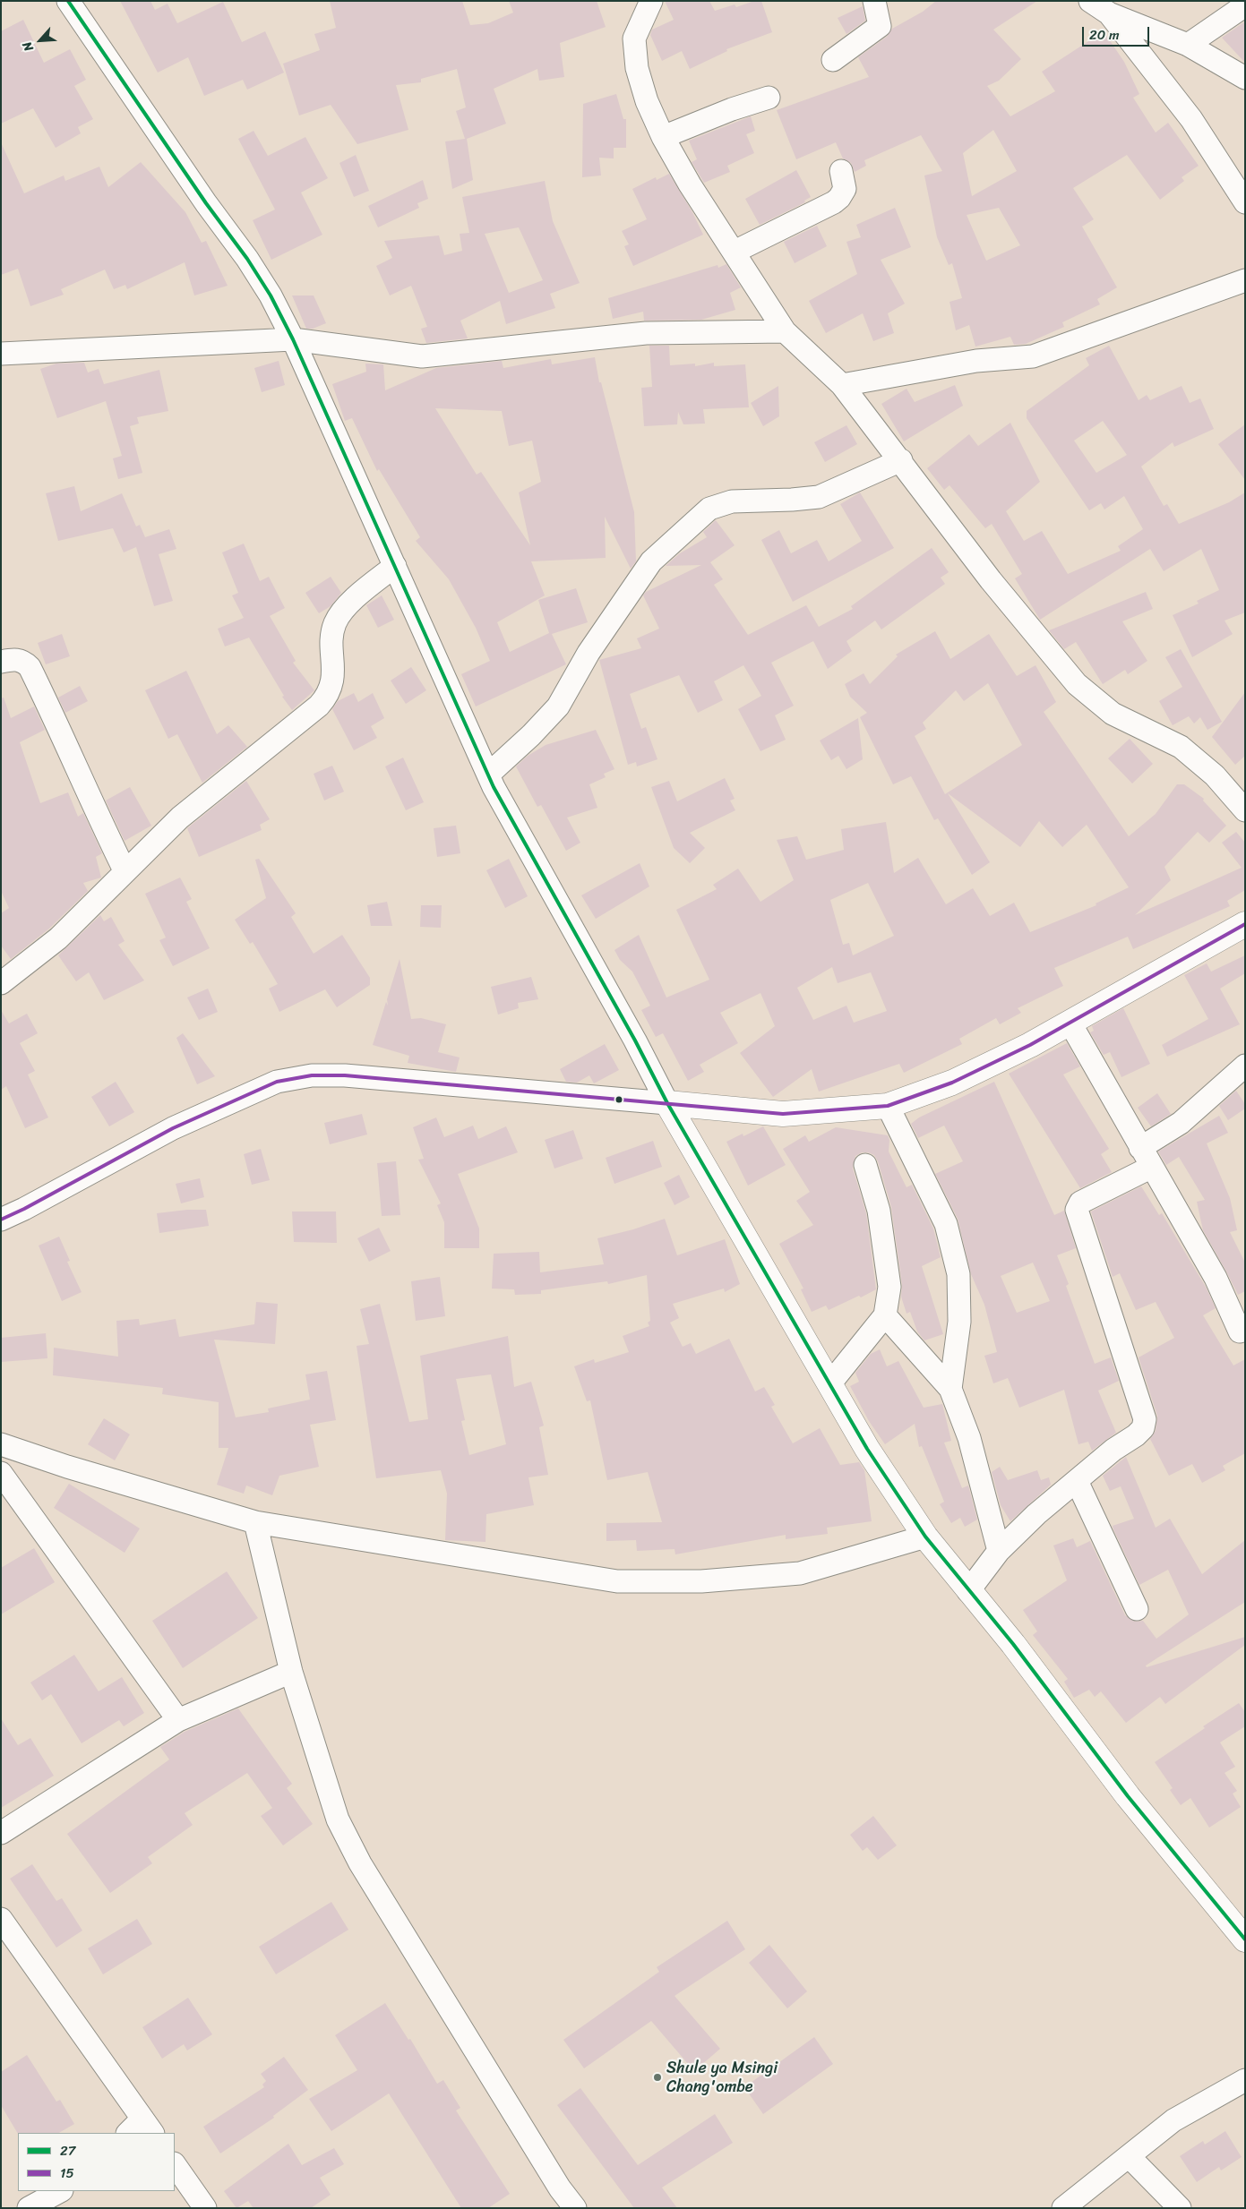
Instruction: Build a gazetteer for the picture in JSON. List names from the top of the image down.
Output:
{
  "places": ["Shule ya Msingi Chang'ombe"],
  "lines": ["transit line 27", "transit line 15"],
  "legend": ["27", "15"],
  "scale_bar": "20 m",
  "north": "bottom left"
}
